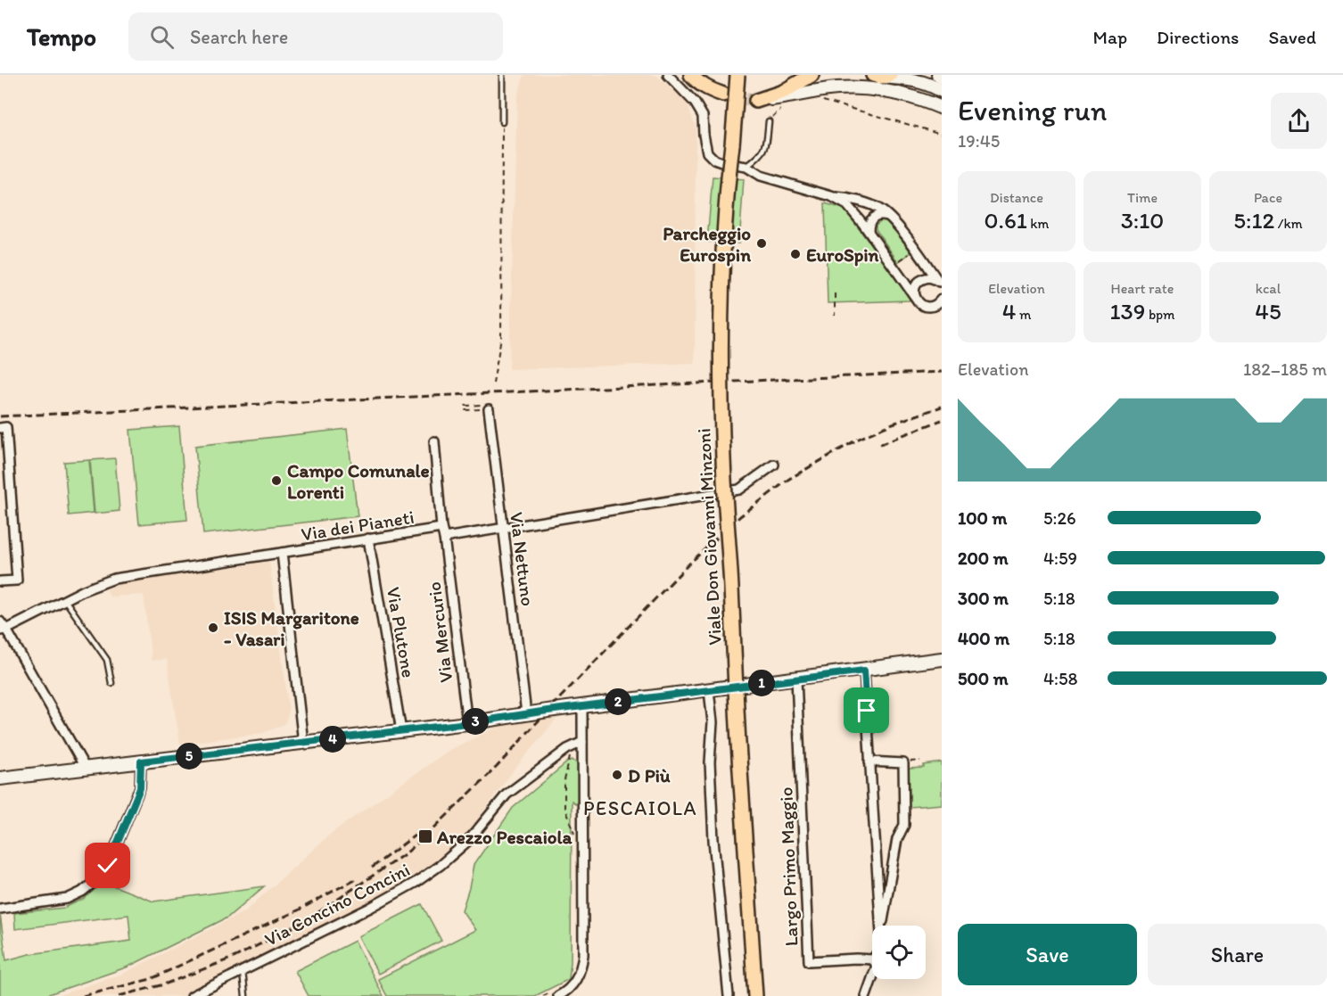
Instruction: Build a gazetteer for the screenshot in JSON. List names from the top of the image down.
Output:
{
  "streets": {
    "main road": ["Viale Don Giovanni Minzoni"],
    "street": [
      "Via dei Pianeti",
      "Via Nettuno",
      "Via Plutone",
      "Via Mercurio",
      "Largo Primo Maggio",
      "Via Concino Concini"
    ]
  },
  "crossings": [
    ["Via dei Pianeti", "Via Plutone"],
    ["Via dei Pianeti", "Via Mercurio"]
  ],
  "districts": ["PESCAIOLA"],
  "places": {
    "other": [
      "Parcheggio Eurospin",
      "EuroSpin",
      "Campo Comunale Lorenti",
      "ISIS Margaritone - Vasari",
      "D Più"
    ],
    "transit": ["Arezzo Pescaiola"]
  },
  "page": {
    "header": "Tempo",
    "search": "Search here",
    "nav": ["Map", "Directions", "Saved"],
    "heading": ["Evening run", "19:45"],
    "stats": [
      ["Distance", "0.61 km"],
      ["Time", "3:10"],
      ["Pace", "5:12 /km"],
      ["Elevation", "4 m"],
      ["Heart rate", "139 bpm"],
      ["kcal", "45"]
    ],
    "chart": ["Elevation", "182–185 m"],
    "list": [
      {
        "name": "100 m",
        "note": "5:26"
      },
      {
        "name": "200 m",
        "note": "4:59"
      },
      {
        "name": "300 m",
        "note": "5:18"
      },
      {
        "name": "400 m",
        "note": "5:18"
      },
      {
        "name": "500 m",
        "note": "4:58"
      }
    ],
    "pins": [
      "1",
      "2",
      "3",
      "4",
      "5"
    ],
    "buttons": ["Save", "Share"]
  }
}
